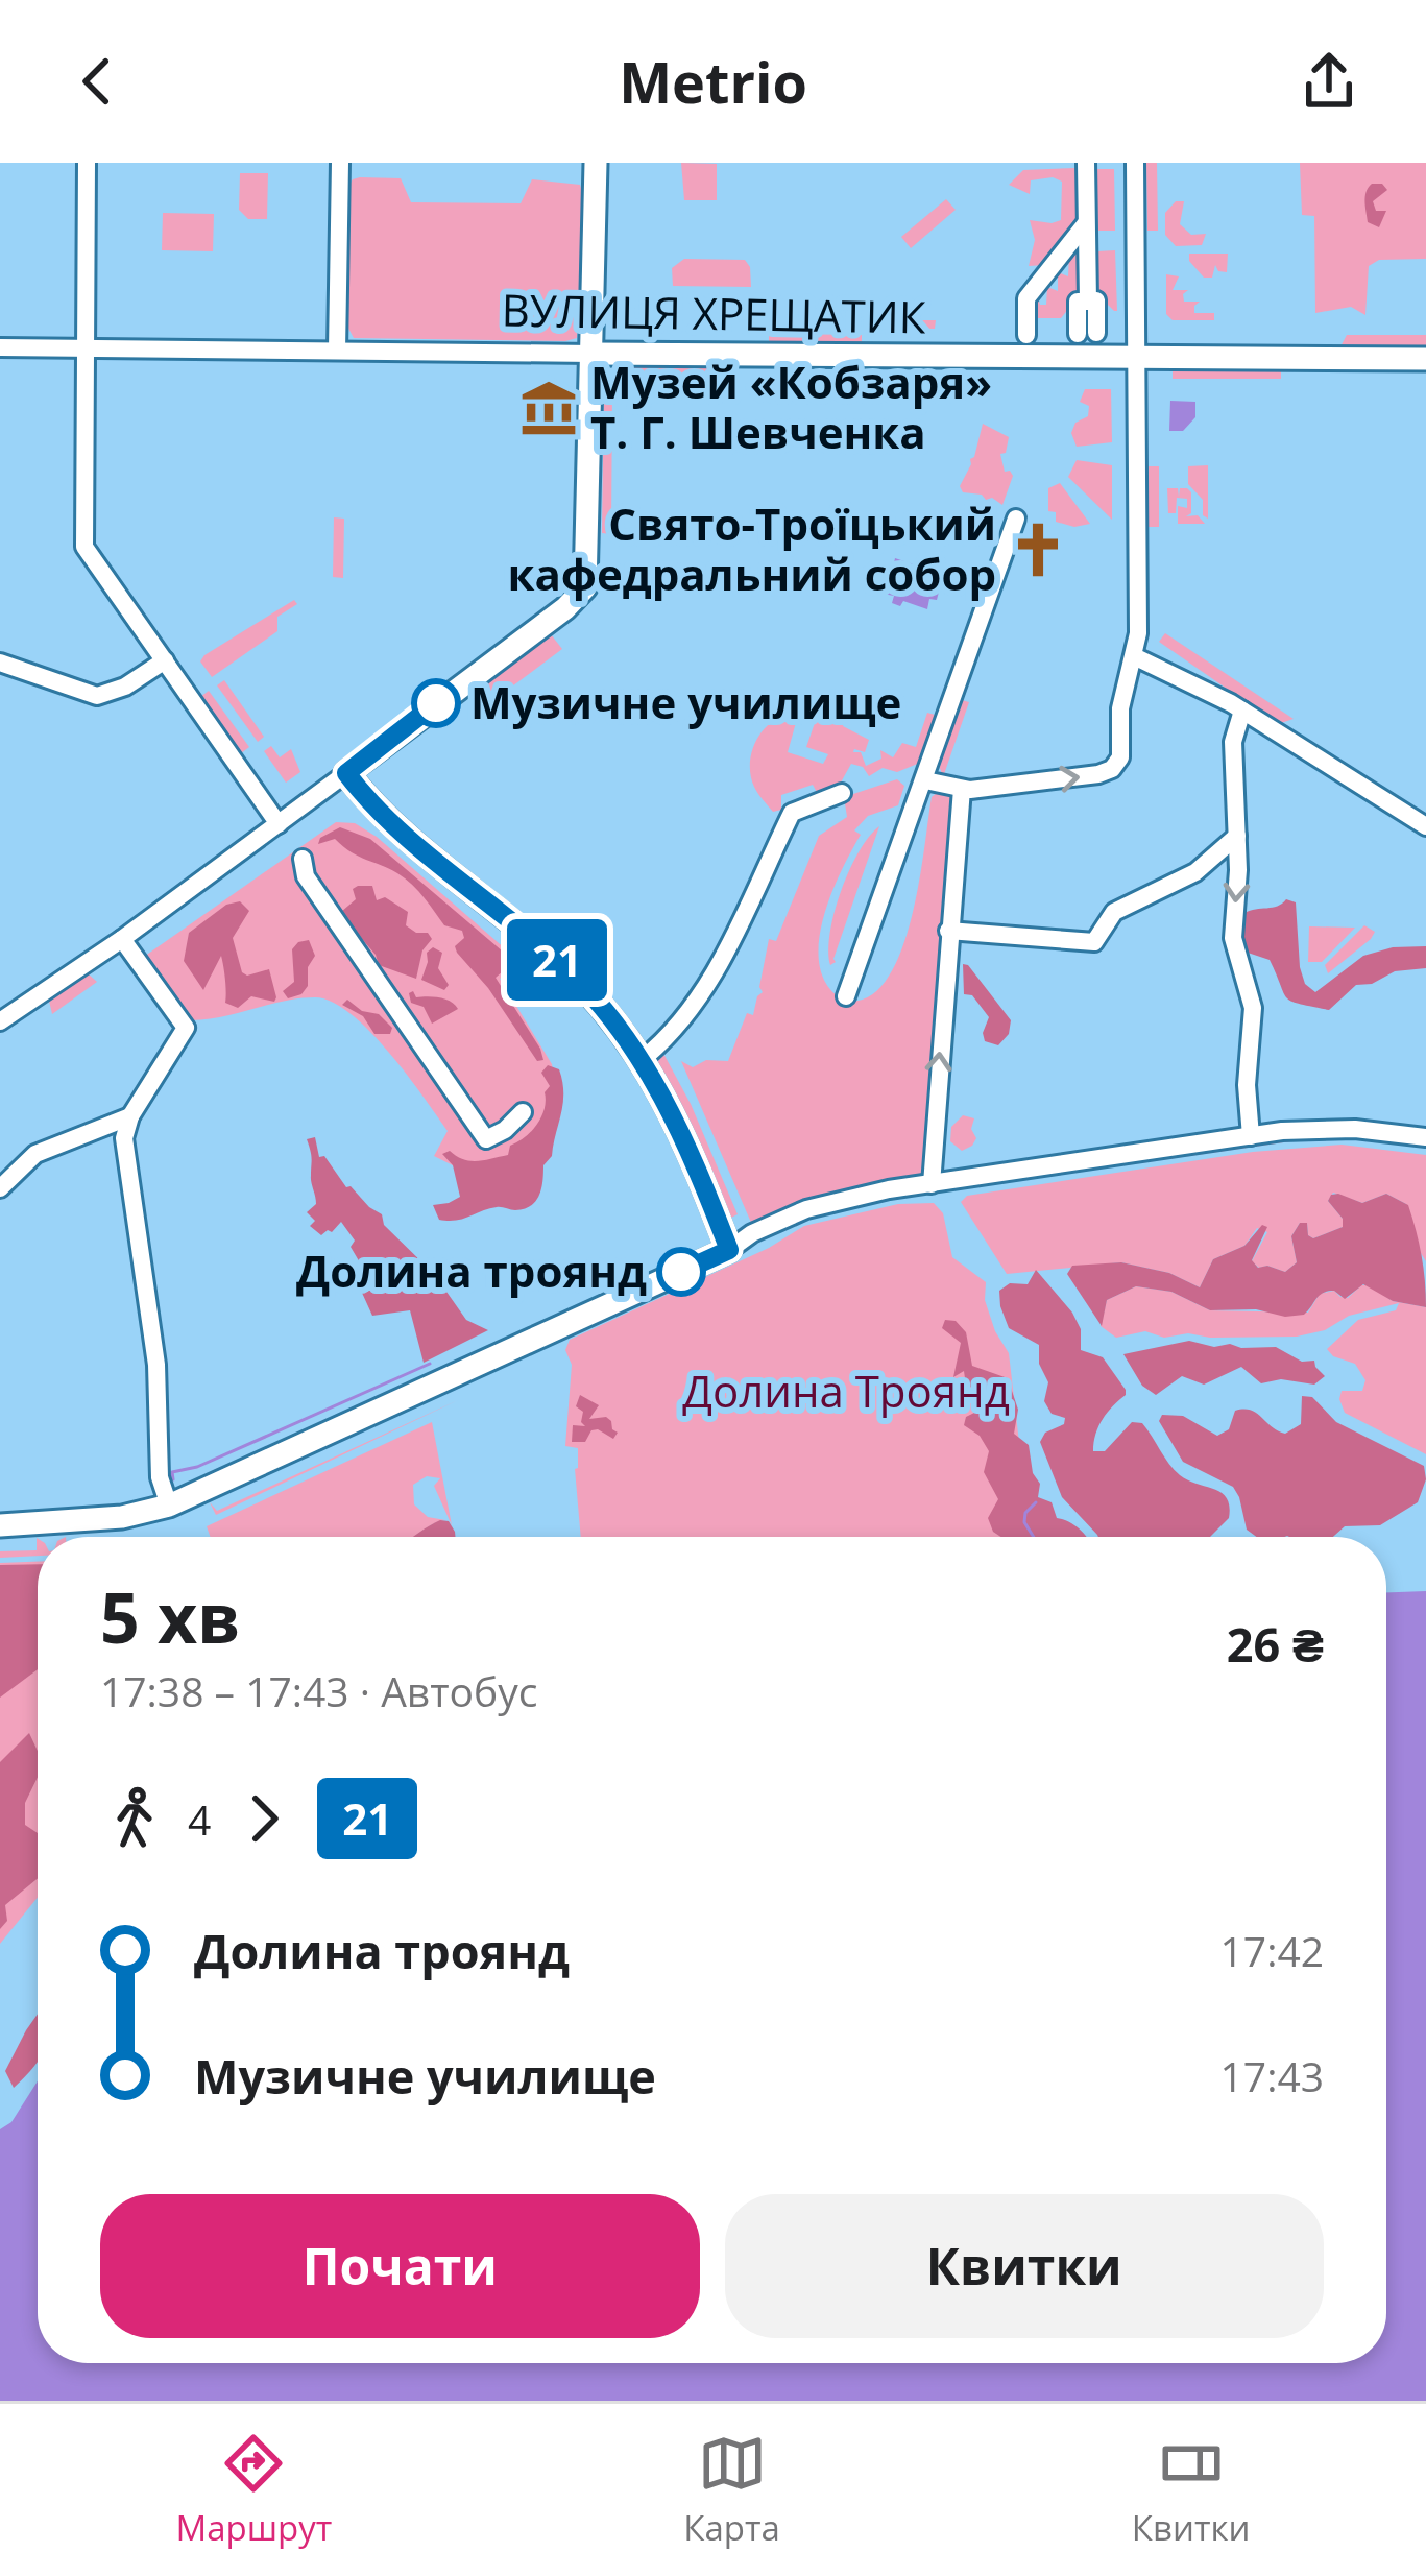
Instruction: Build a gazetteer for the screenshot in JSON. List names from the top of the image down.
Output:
{
  "streets": {
    "main road": ["ВУЛИЦЯ ХРЕЩАТИК"]
  },
  "parks": ["Долина Троянд"],
  "places": {
    "museum": ["Музей «Кобзаря» Т. Г. Шевченка"],
    "church": ["Свято-Троїцький кафедральний собор"],
    "other": ["Музичне училище", "Долина троянд"]
  },
  "lines": ["bus line 21"],
  "page": {
    "header": "Metrio",
    "on_map": "21",
    "heading": ["5 хв", "17:38 – 17:43 · Автобус", "26 ₴"],
    "legs": ["4", "21"],
    "list": [
      {
        "name": "Долина троянд",
        "value": "17:42"
      },
      {
        "name": "Музичне училище",
        "value": "17:43"
      }
    ],
    "buttons": ["Почати", "Квитки"],
    "tabs": ["Маршрут", "Карта", "Квитки"]
  }
}
